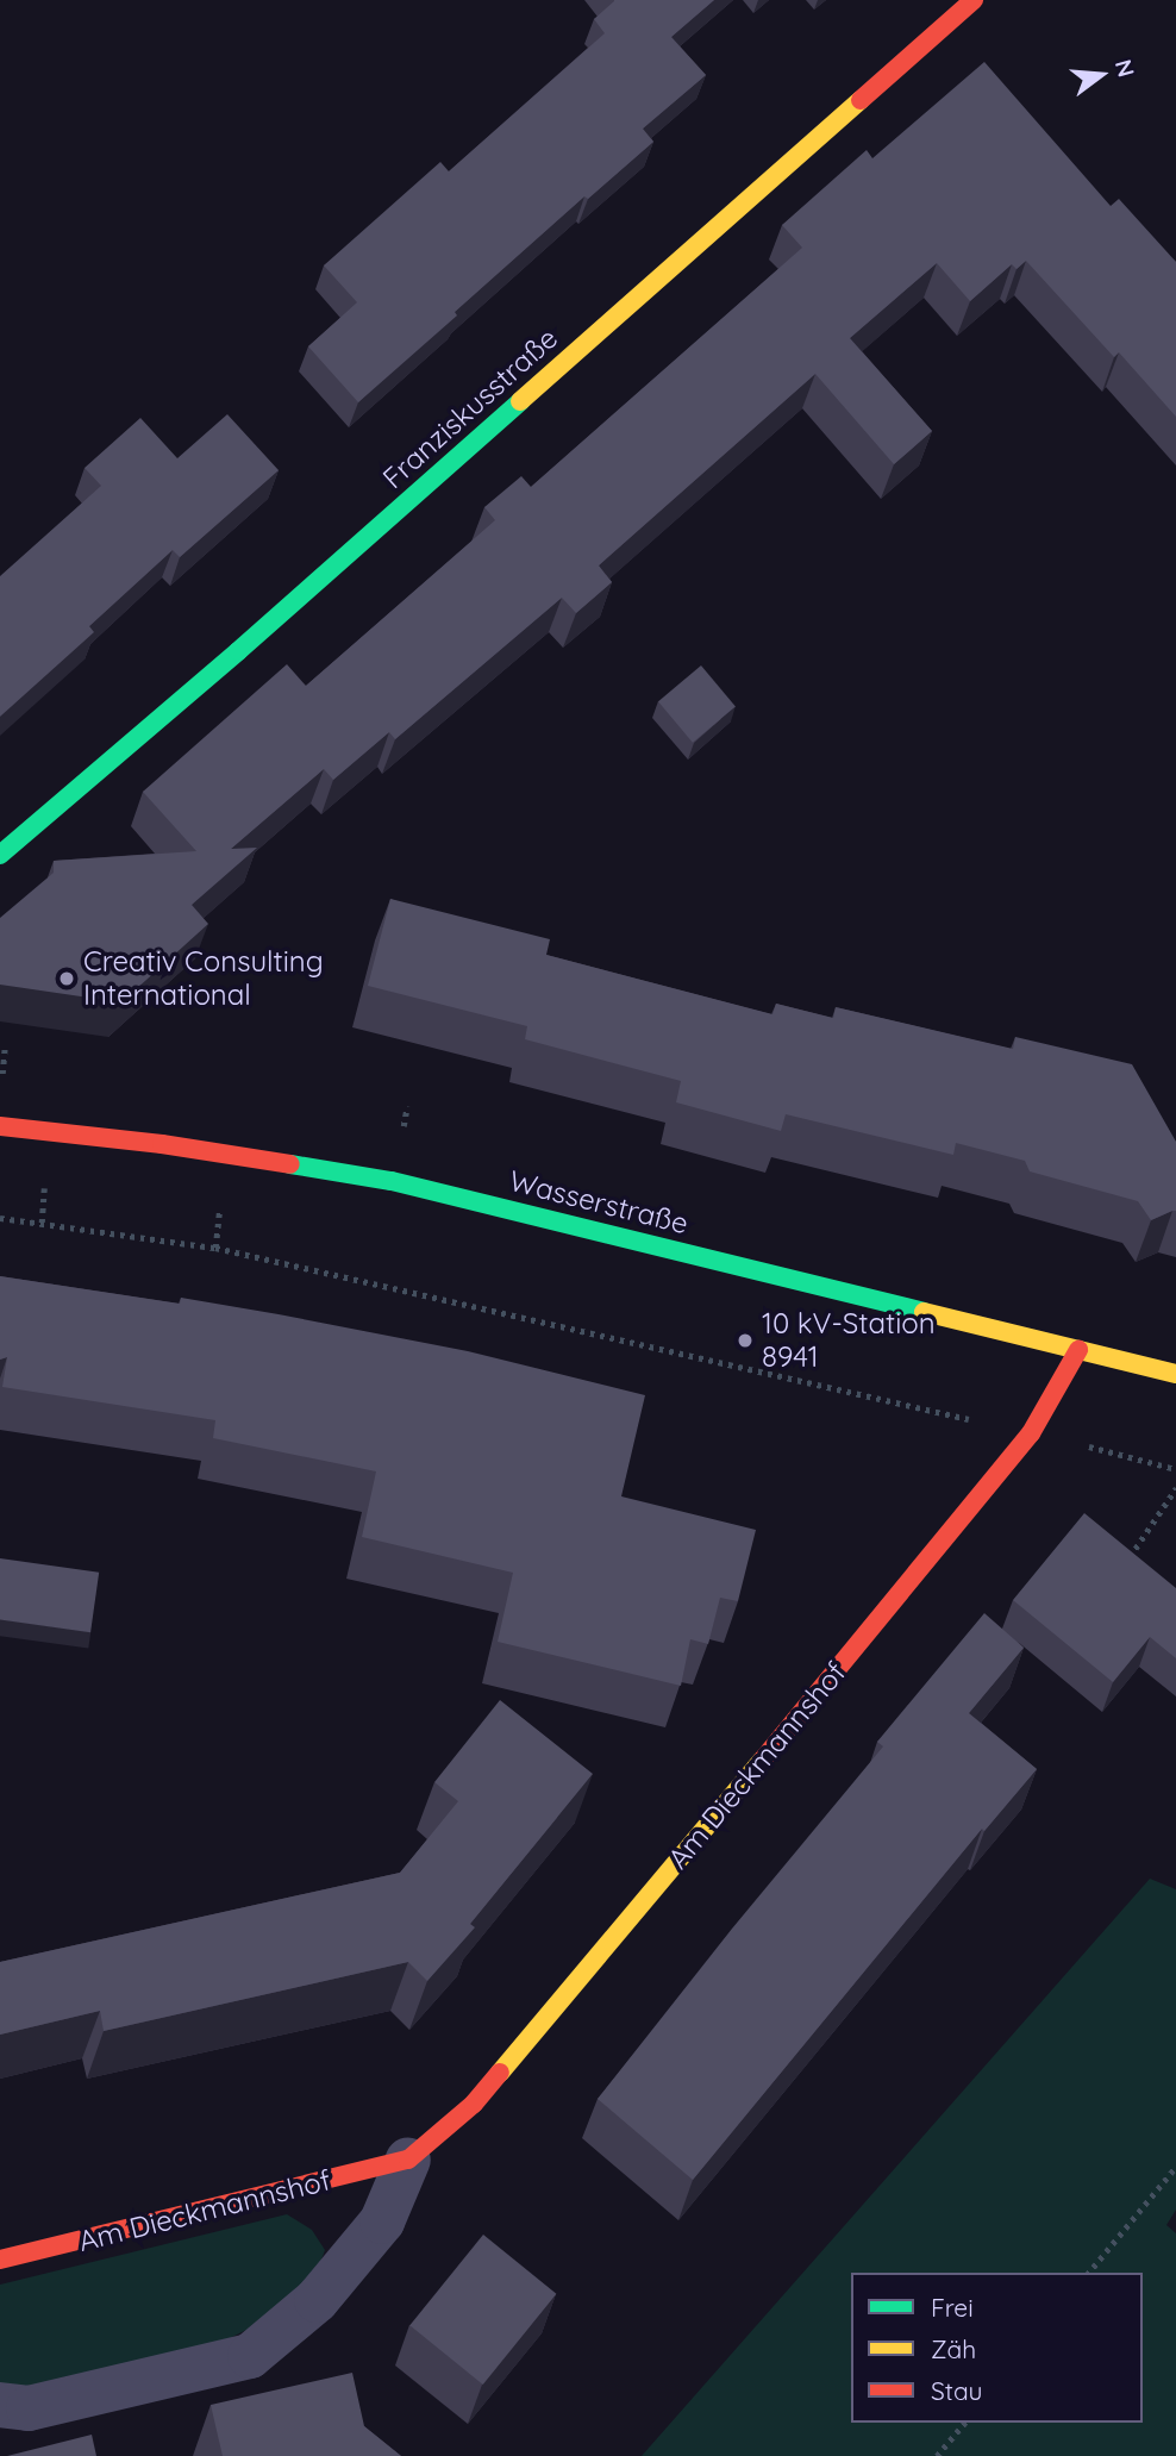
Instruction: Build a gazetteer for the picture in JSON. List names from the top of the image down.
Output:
{
  "streets": {
    "street": ["Franziskusstraße", "Wasserstraße", "Am Dieckmannshof"]
  },
  "crossings": [
    ["Wasserstraße", "Am Dieckmannshof"]
  ],
  "places": ["Creativ Consulting International", "10 kV-Station 8941"],
  "legend": ["Frei", "Zäh", "Stau"],
  "north": "right"
}
